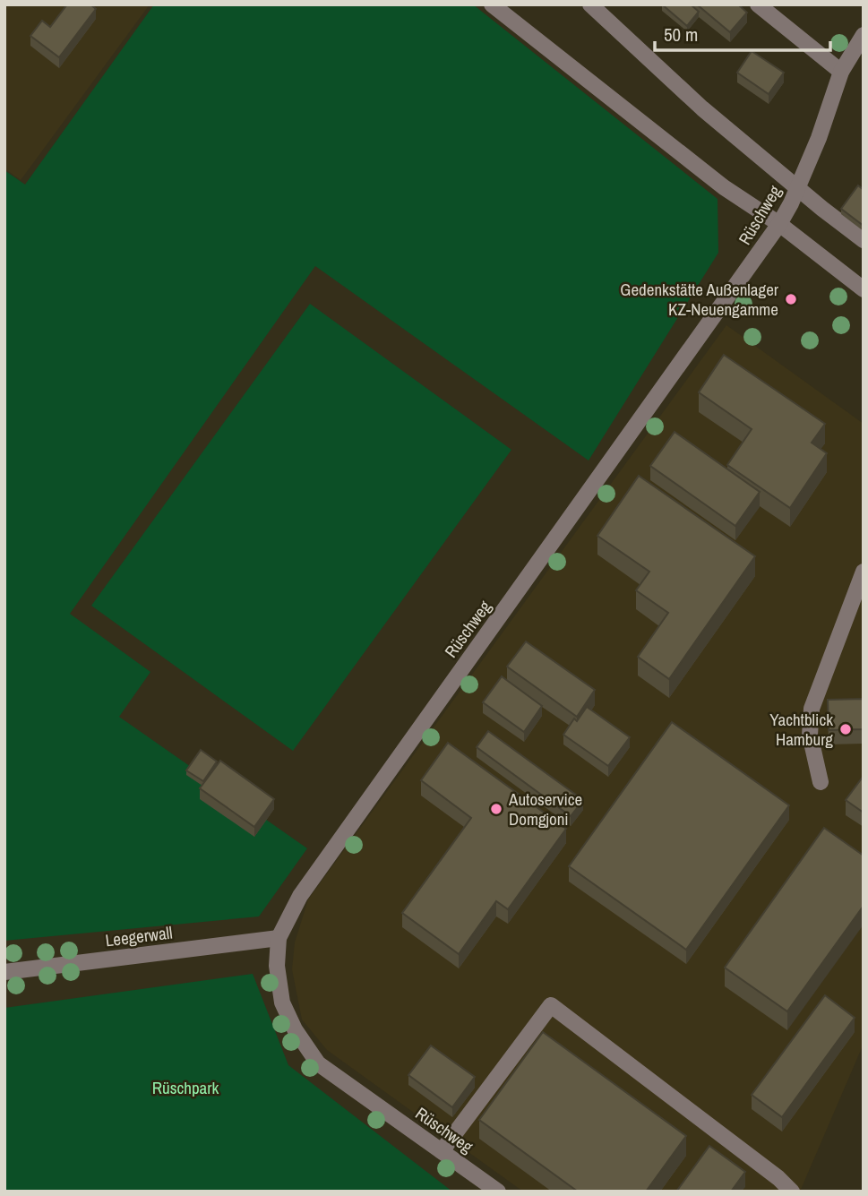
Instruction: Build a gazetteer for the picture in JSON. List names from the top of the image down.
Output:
{
  "streets": {
    "street": ["Rüschweg", "Leegerwall"]
  },
  "crossings": [
    ["Rüschweg", "Leegerwall"]
  ],
  "parks": ["Rüschpark"],
  "places": ["Gedenkstätte Außenlager KZ-Neuengamme", "Yachtblick Hamburg", "Autoservice Domgjoni"],
  "scale_bar": "50 m"
}
